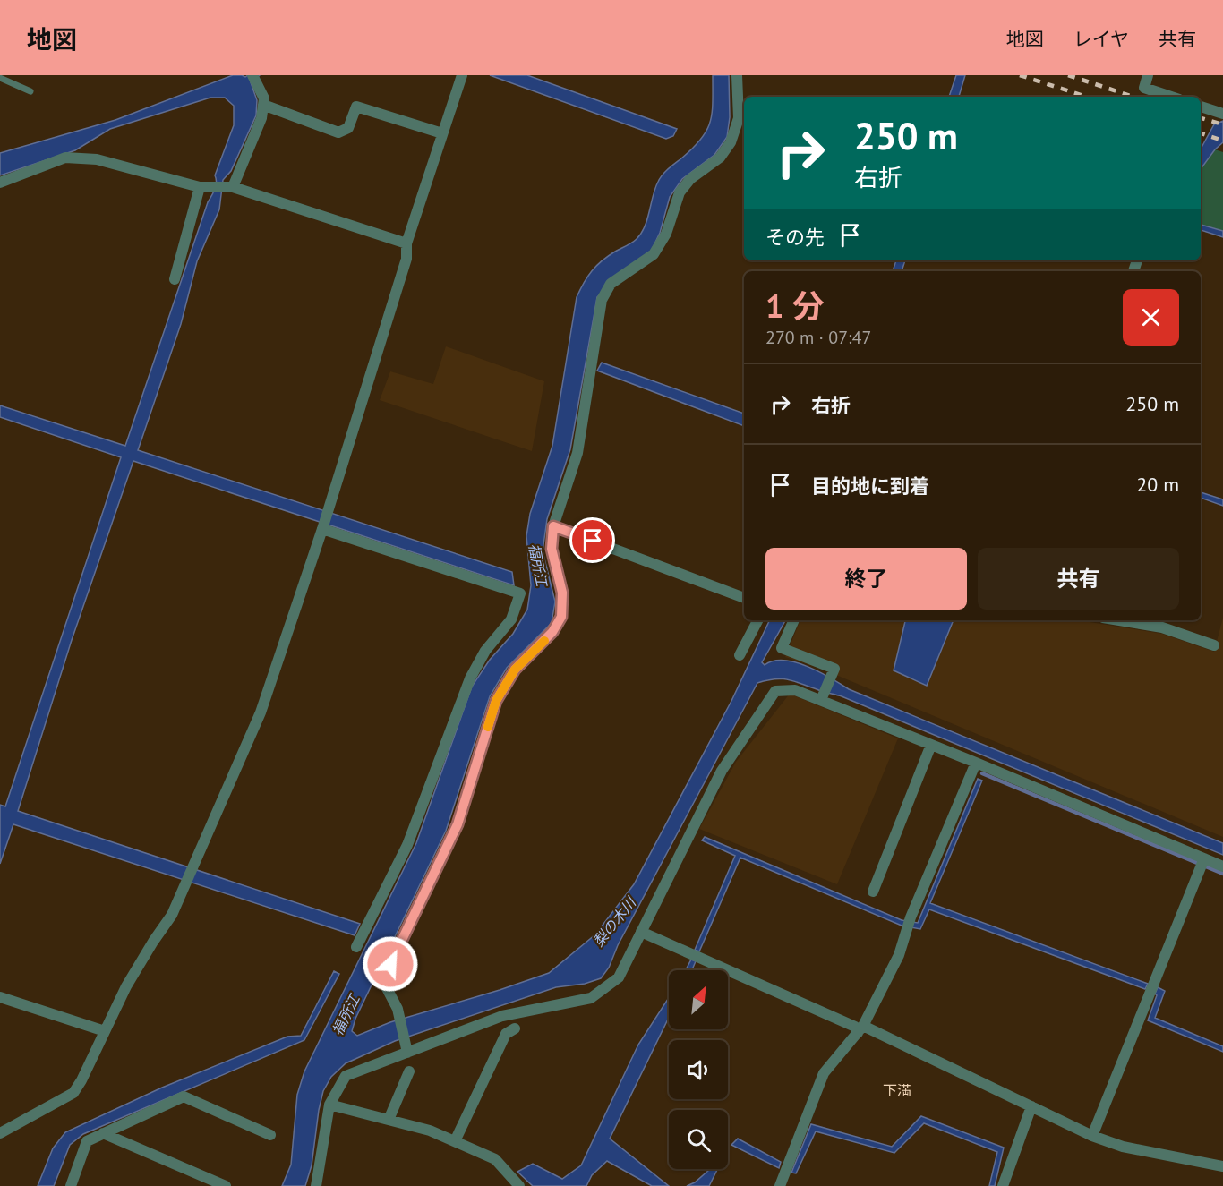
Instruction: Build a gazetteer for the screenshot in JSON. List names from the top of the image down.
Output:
{
  "districts": ["下満"],
  "water": ["福所江", "梨の木川"],
  "north": "top right",
  "page": {
    "header": "地図",
    "nav": ["地図", "レイヤ", "共有"],
    "turn": ["250 m", "右折"],
    "then": "その先",
    "heading": ["1 分", "270 m · 07:47"],
    "list": [
      {
        "name": "右折",
        "value": "250 m"
      },
      {
        "name": "目的地に到着",
        "value": "20 m"
      }
    ],
    "buttons": ["終了", "共有"]
  }
}
